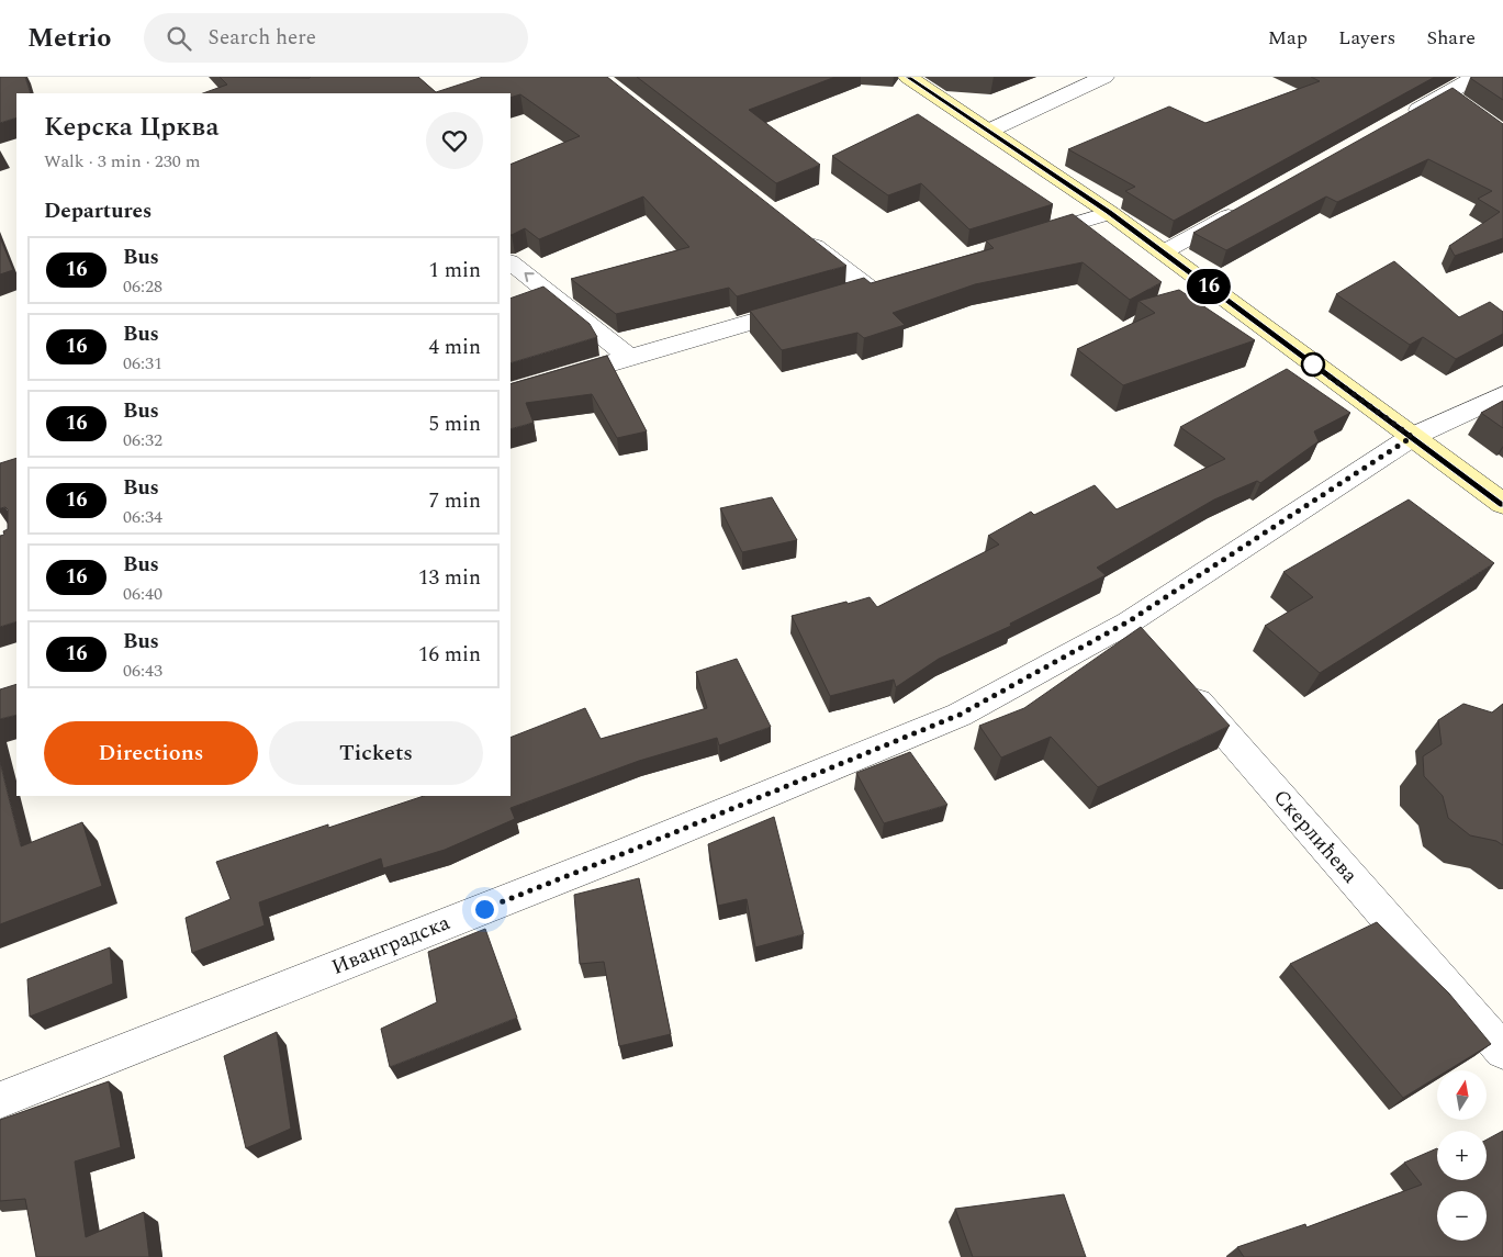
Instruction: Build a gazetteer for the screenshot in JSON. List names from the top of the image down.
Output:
{
  "streets": {
    "street": ["Скерлићева", "Иванградска"]
  },
  "lines": ["bus line 16"],
  "north": "top",
  "page": {
    "header": "Metrio",
    "search": "Search here",
    "nav": ["Map", "Layers", "Share"],
    "on_map": "16",
    "heading": [
      ["Керска Црква", "Walk · 3 min · 230 m"],
      "Departures"
    ],
    "list": [
      {
        "mark": "16",
        "name": "Bus",
        "note": "06:28",
        "value": "1 min"
      },
      {
        "mark": "16",
        "name": "Bus",
        "note": "06:31",
        "value": "4 min"
      },
      {
        "mark": "16",
        "name": "Bus",
        "note": "06:32",
        "value": "5 min"
      },
      {
        "mark": "16",
        "name": "Bus",
        "note": "06:34",
        "value": "7 min"
      },
      {
        "mark": "16",
        "name": "Bus",
        "note": "06:40",
        "value": "13 min"
      },
      {
        "mark": "16",
        "name": "Bus",
        "note": "06:43",
        "value": "16 min"
      }
    ],
    "buttons": ["Directions", "Tickets"],
    "map_buttons": ["+", "−"]
  }
}
